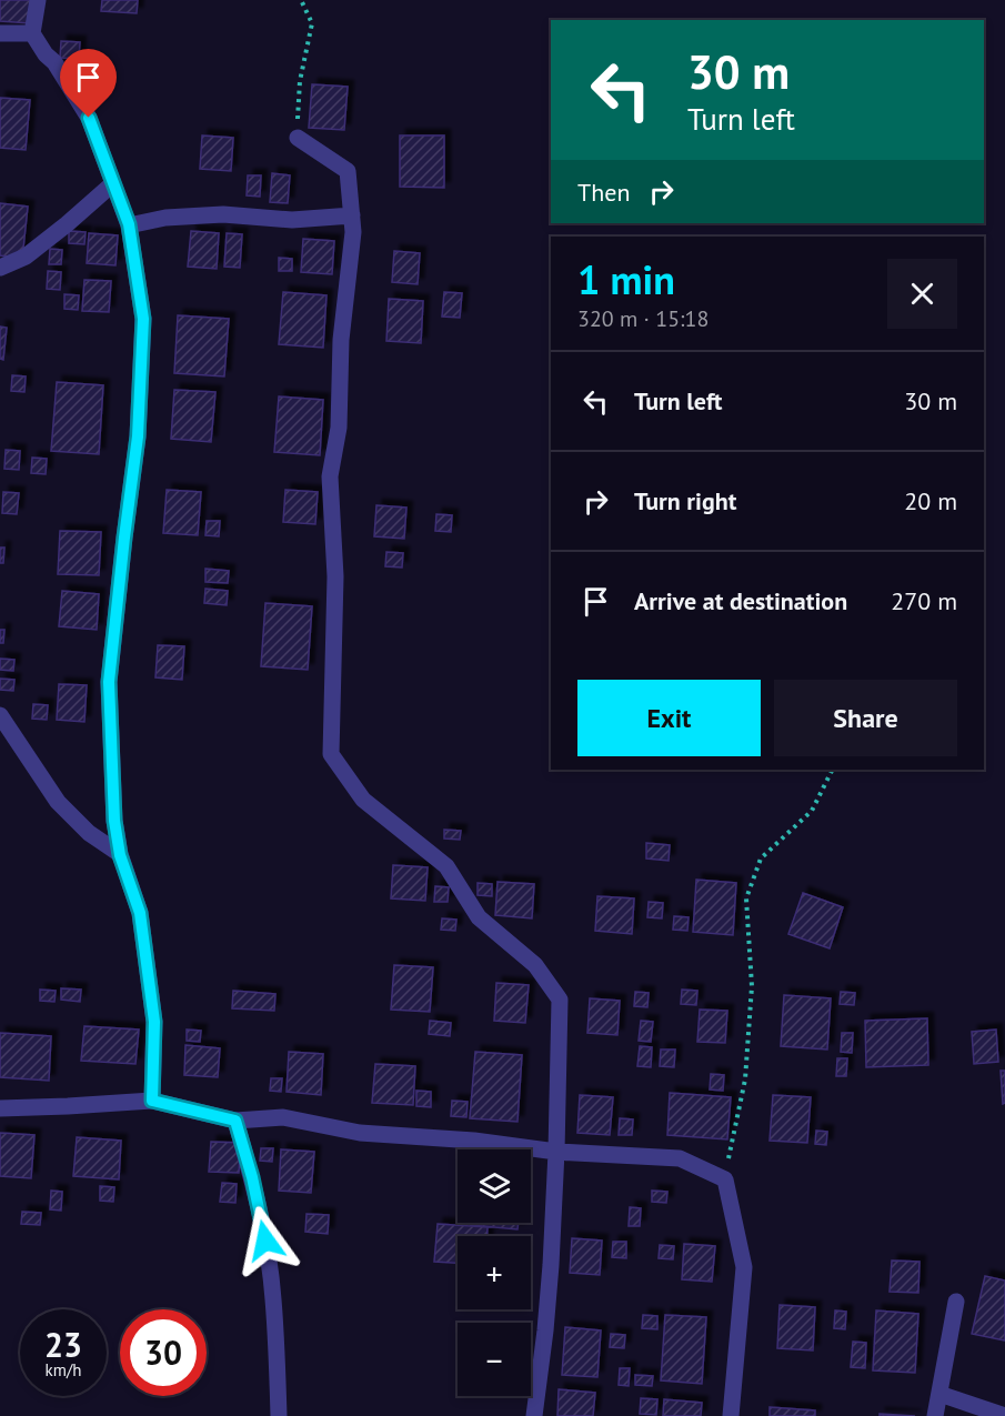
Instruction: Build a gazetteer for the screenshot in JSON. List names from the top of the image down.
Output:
{
  "page": {
    "turn": ["30 m", "Turn left"],
    "then": "Then",
    "heading": ["1 min", "320 m · 15:18"],
    "list": [
      {
        "name": "Turn left",
        "value": "30 m"
      },
      {
        "name": "Turn right",
        "value": "20 m"
      },
      {
        "name": "Arrive at destination",
        "value": "270 m"
      }
    ],
    "buttons": ["Exit", "Share"],
    "map_buttons": ["+", "−"],
    "speed": "23 km/h",
    "limit": "30"
  }
}
